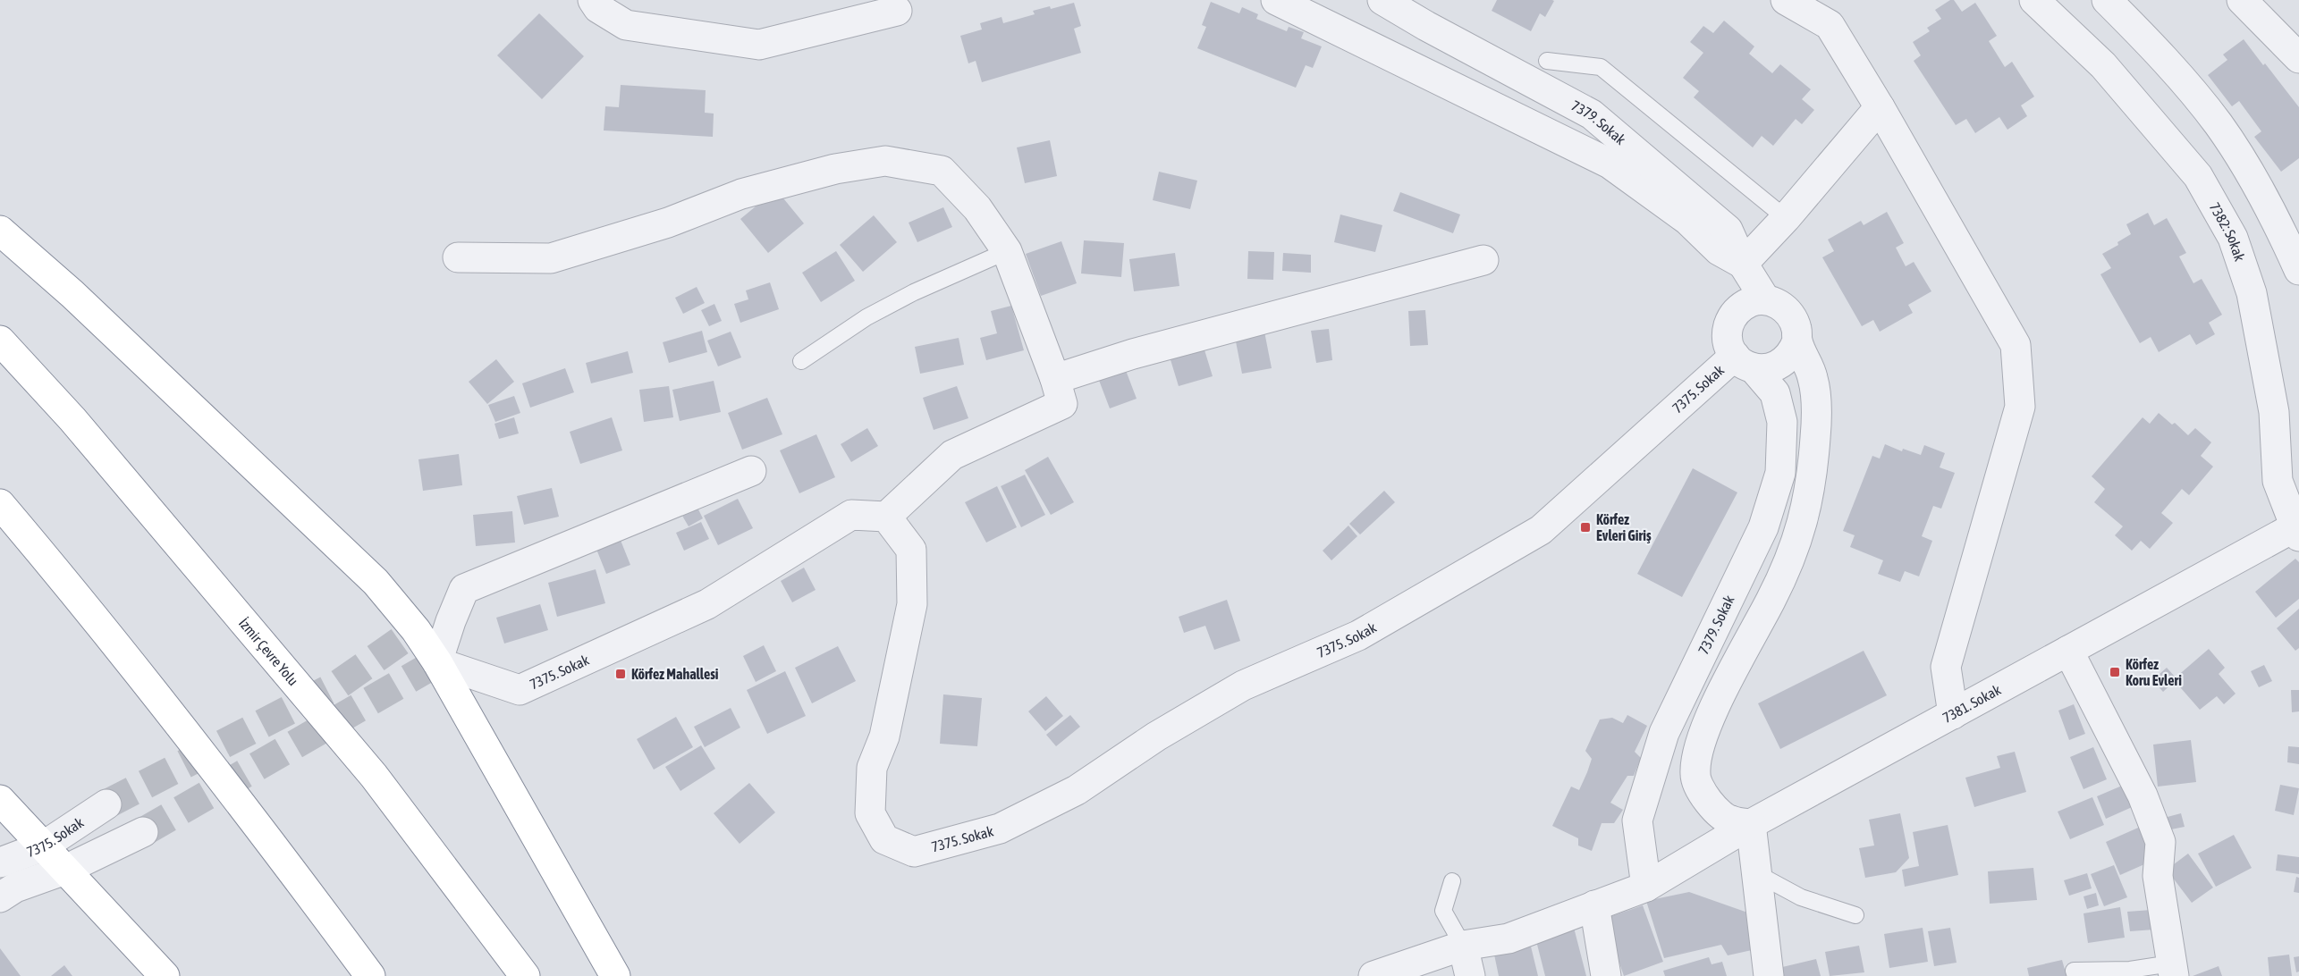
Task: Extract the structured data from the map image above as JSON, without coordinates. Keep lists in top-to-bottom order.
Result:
{
  "streets": {
    "highway": ["İzmir Çevre Yolu"],
    "street": [
      "7379. Sokak",
      "7382: Sokak",
      "7375. Sokak",
      "7381. Sokak"
    ]
  },
  "crossings": [
    ["7379. Sokak", "7375. Sokak"],
    ["7379. Sokak", "7381. Sokak"],
    ["7382: Sokak", "7381. Sokak"]
  ],
  "places": {
    "transit": ["Körfez Evleri Giriş", "Körfez Koru Evleri", "Körfez Mahallesi"]
  }
}
